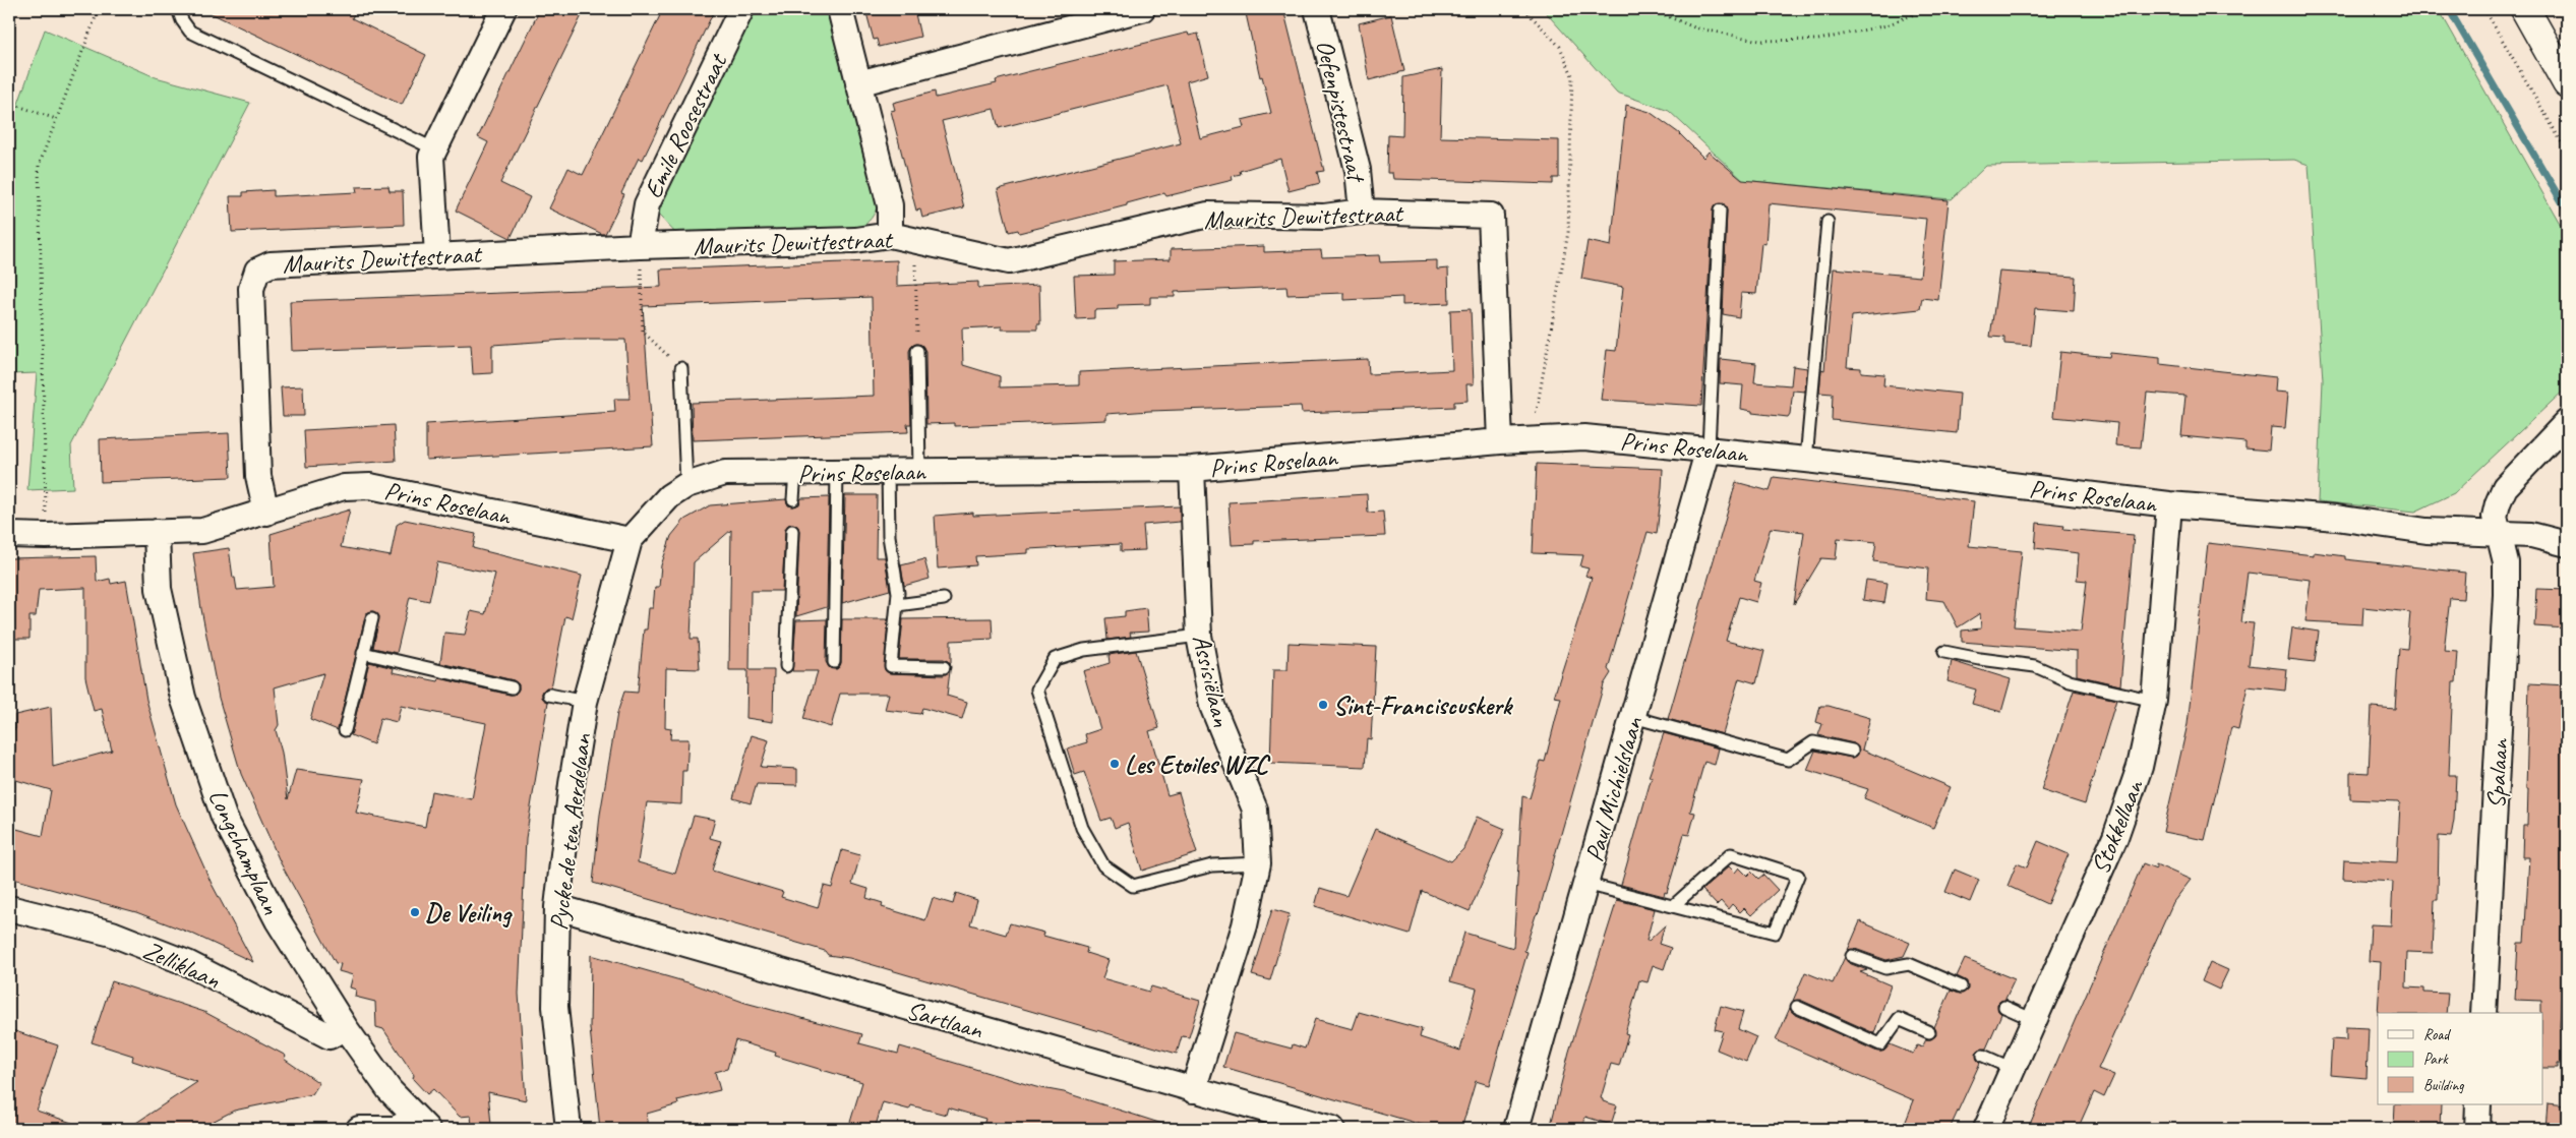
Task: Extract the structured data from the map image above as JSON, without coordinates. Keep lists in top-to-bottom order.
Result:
{
  "streets": {
    "street": [
      "Oefenpistestraat",
      "Emile Roosestraat",
      "Maurits Dewittestraat",
      "Prins Roselaan",
      "Assisiëlaan",
      "Spalaan",
      "Paul Michielslaan",
      "Stokkellaan",
      "Pycke de ten Aerdelaan",
      "Longchamplaan",
      "Zelliklaan",
      "Sartlaan"
    ]
  },
  "crossings": [
    ["Oefenpistestraat", "Maurits Dewittestraat"],
    ["Emile Roosestraat", "Maurits Dewittestraat"],
    ["Maurits Dewittestraat", "Prins Roselaan"],
    ["Prins Roselaan", "Assisiëlaan"],
    ["Prins Roselaan", "Spalaan"],
    ["Prins Roselaan", "Paul Michielslaan"],
    ["Prins Roselaan", "Stokkellaan"],
    ["Prins Roselaan", "Pycke de ten Aerdelaan"],
    ["Prins Roselaan", "Longchamplaan"],
    ["Assisiëlaan", "Sartlaan"],
    ["Pycke de ten Aerdelaan", "Sartlaan"],
    ["Longchamplaan", "Zelliklaan"]
  ],
  "places": ["Sint-Franciscuskerk", "Les Etoiles WZC", "De Veiling"],
  "legend": ["Road", "Park", "Building"]
}
